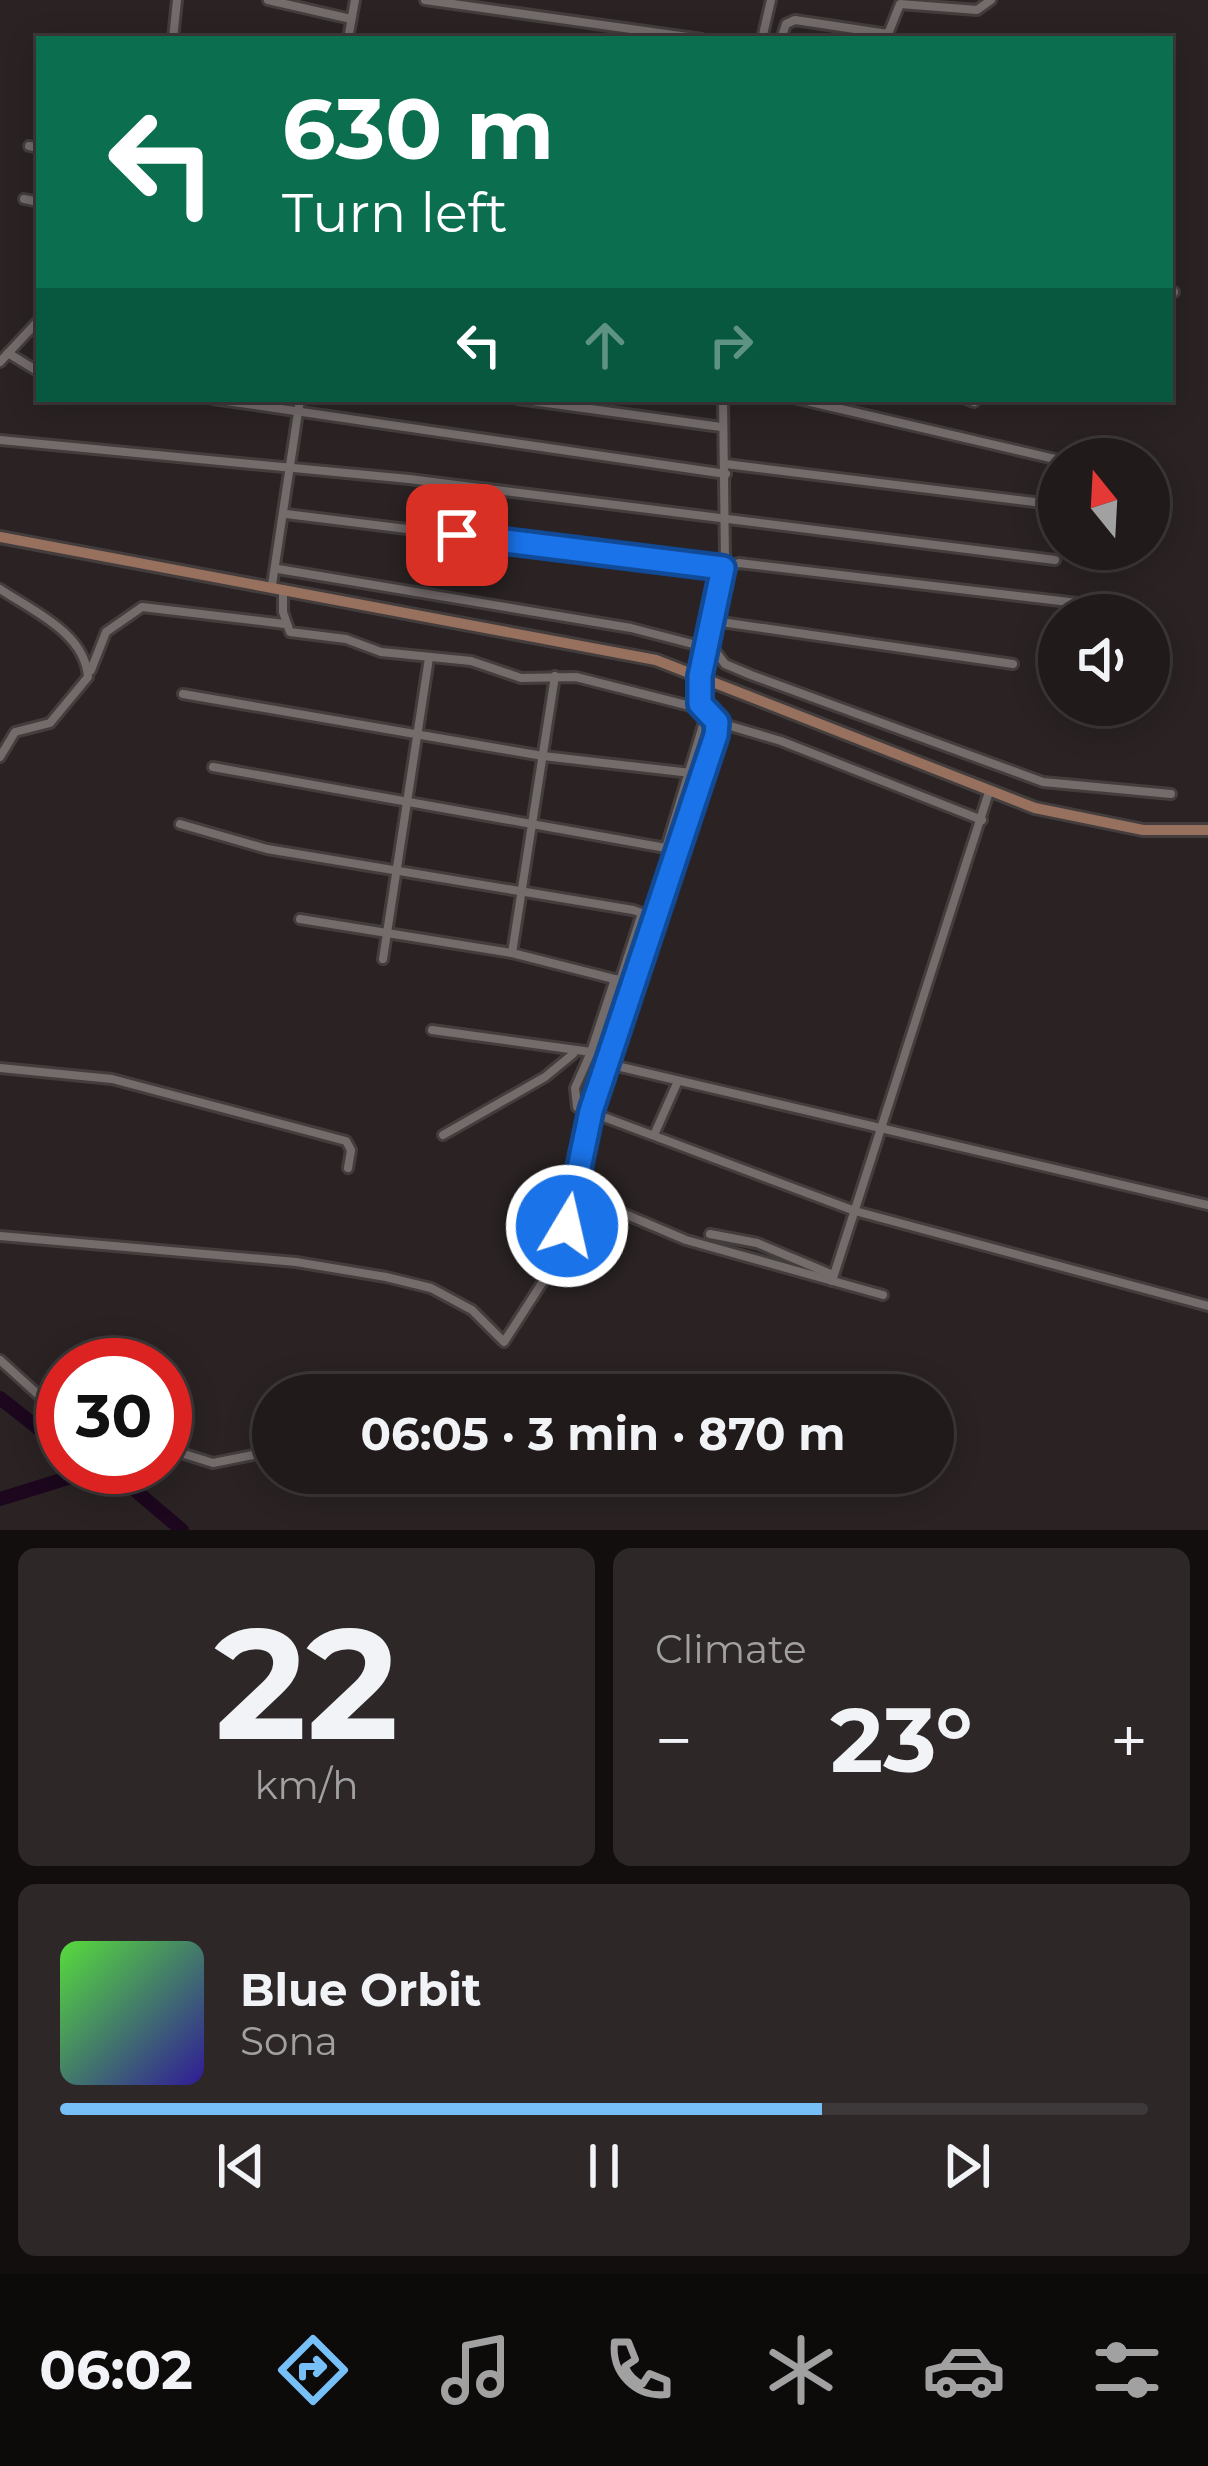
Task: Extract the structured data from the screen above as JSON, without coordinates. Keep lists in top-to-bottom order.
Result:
{
  "north": "top",
  "page": {
    "turn": ["630 m", "Turn left"],
    "limit": "30",
    "trip": "06:05 · 3 min · 870 m",
    "tile": [
      ["22", "km/h"],
      "Climate"
    ],
    "heat": ["−", "23°", "+"],
    "song": ["Blue Orbit", "Sona"],
    "tabs": "06:02"
  }
}
